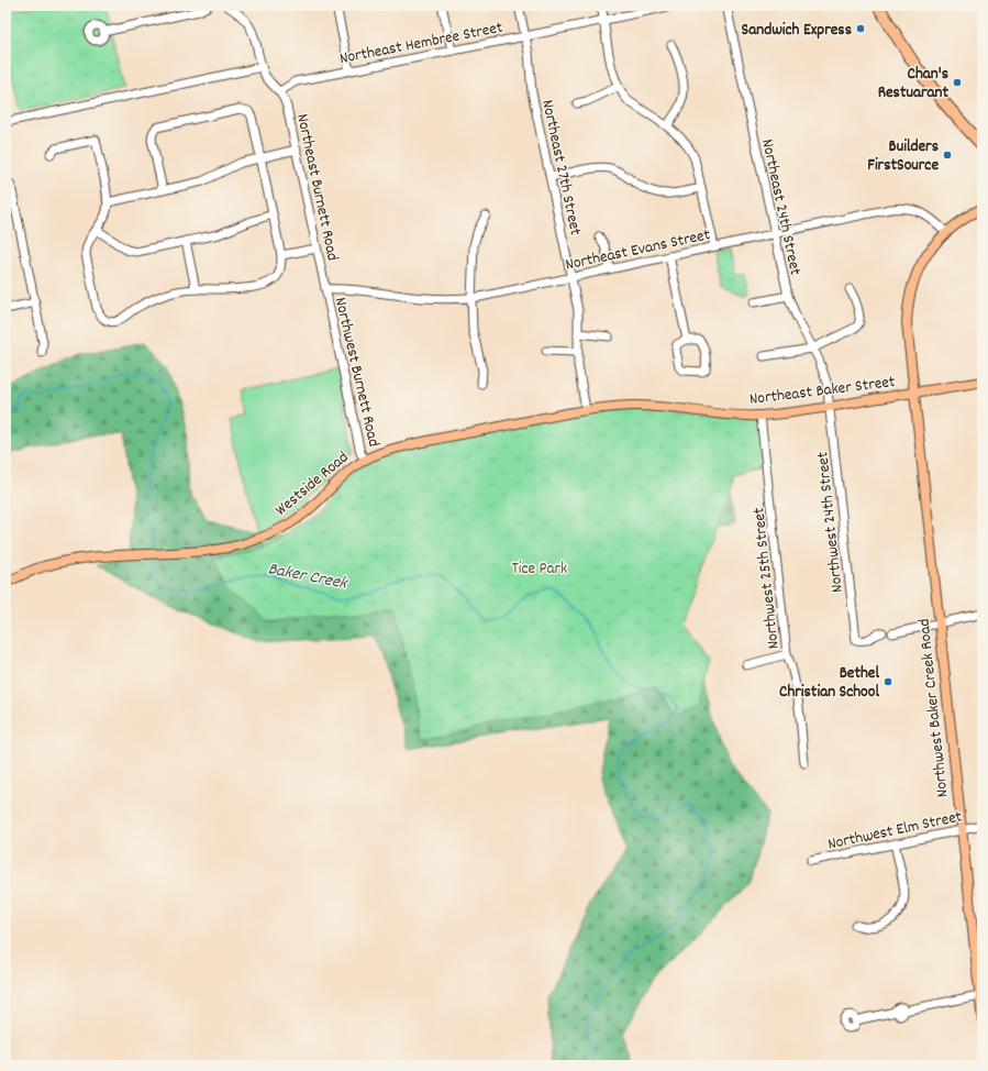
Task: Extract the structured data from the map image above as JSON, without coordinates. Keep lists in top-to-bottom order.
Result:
{
  "streets": {
    "main road": ["Northeast Baker Street", "Westside Road", "Northwest Baker Creek Road"],
    "street": [
      "Northeast Hembree Street",
      "Northeast 27th Street",
      "Northeast Burnett Road",
      "Northeast 24th Street",
      "Northeast Evans Street",
      "Northwest Burnett Road",
      "Northwest 24th Street",
      "Northwest 25th Street",
      "Northwest Elm Street"
    ]
  },
  "crossings": [
    ["Northeast Hembree Street", "Northeast 27th Street"],
    ["Northeast Hembree Street", "Northeast Burnett Road"],
    ["Northeast 27th Street", "Northeast Evans Street"],
    ["Northeast 27th Street", "Northeast Baker Street"],
    ["Northeast 27th Street", "Westside Road"],
    ["Northeast Burnett Road", "Northeast Evans Street"],
    ["Northeast Burnett Road", "Northwest Burnett Road"],
    ["Northeast 24th Street", "Northeast Evans Street"],
    ["Northeast 24th Street", "Northeast Baker Street"],
    ["Northeast 24th Street", "Northwest 24th Street"],
    ["Northeast Evans Street", "Northwest Burnett Road"],
    ["Northeast Evans Street", "Northwest Baker Creek Road"],
    ["Northwest Burnett Road", "Westside Road"],
    ["Northeast Baker Street", "Westside Road"],
    ["Northeast Baker Street", "Northwest 24th Street"],
    ["Northeast Baker Street", "Northwest 25th Street"],
    ["Northeast Baker Street", "Northwest Baker Creek Road"],
    ["Northwest Baker Creek Road", "Northwest Elm Street"]
  ],
  "water": ["Baker Creek"],
  "parks": ["Tice Park"],
  "places": [
    "Sandwich Express",
    "Chan's Restuarant",
    "Builders FirstSource",
    "Bethel Christian School"
  ]
}
